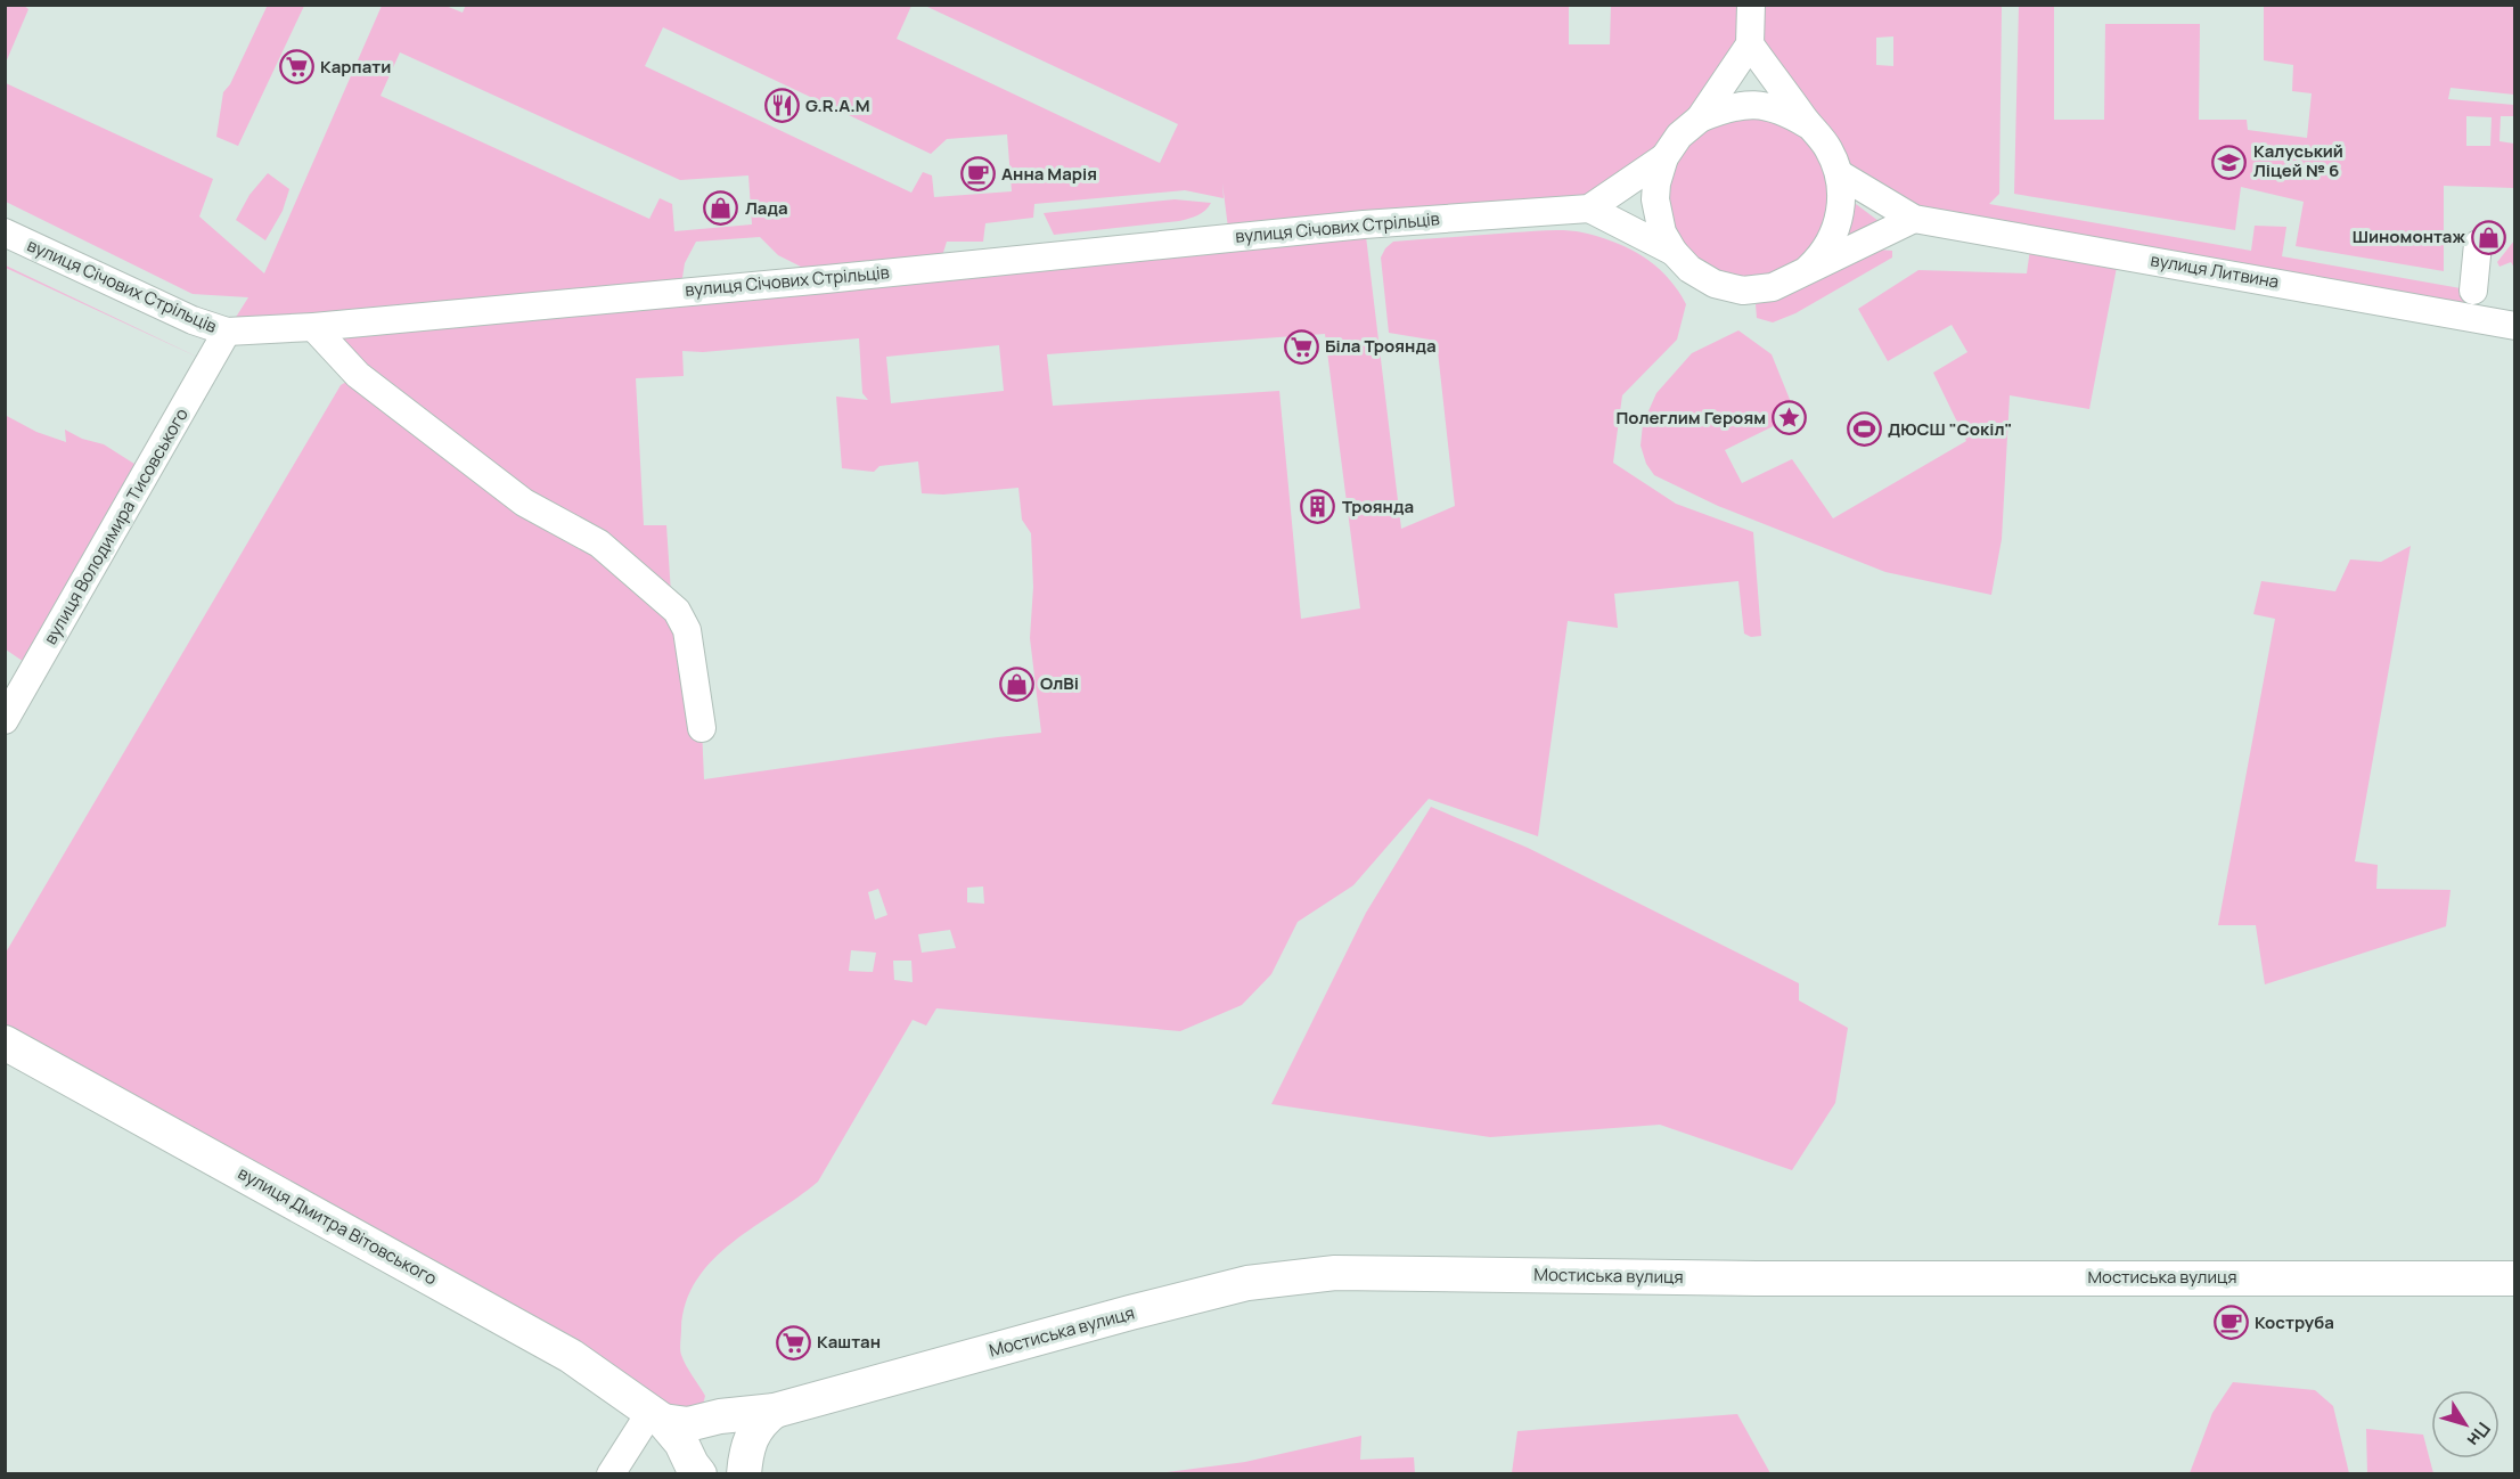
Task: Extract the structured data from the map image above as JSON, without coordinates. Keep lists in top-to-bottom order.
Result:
{
  "streets": {
    "main road": ["вулиця Дмитра Вітовського", "Мостиська вулиця"],
    "street": ["вулиця Січових Стрільців", "вулиця Литвина", "вулиця Володимира Тисовського"]
  },
  "crossings": [
    ["вулиця Січових Стрільців", "вулиця Володимира Тисовського"],
    ["вулиця Дмитра Вітовського", "Мостиська вулиця"]
  ],
  "places": {
    "supermarket": ["Карпати", "Біла Троянда", "Каштан"],
    "restaurant": ["G.R.A.M"],
    "school or university": ["Калуський Ліцей № 6"],
    "cafe": ["Анна Марія", "Коструба"],
    "shop": ["Лада", "Шиномонтаж", "ОлВі"],
    "place": ["Полеглим Героям"],
    "sports": ["ДЮСШ \"Сокіл\""],
    "building": ["Троянда"]
  },
  "north": "bottom right"
}
